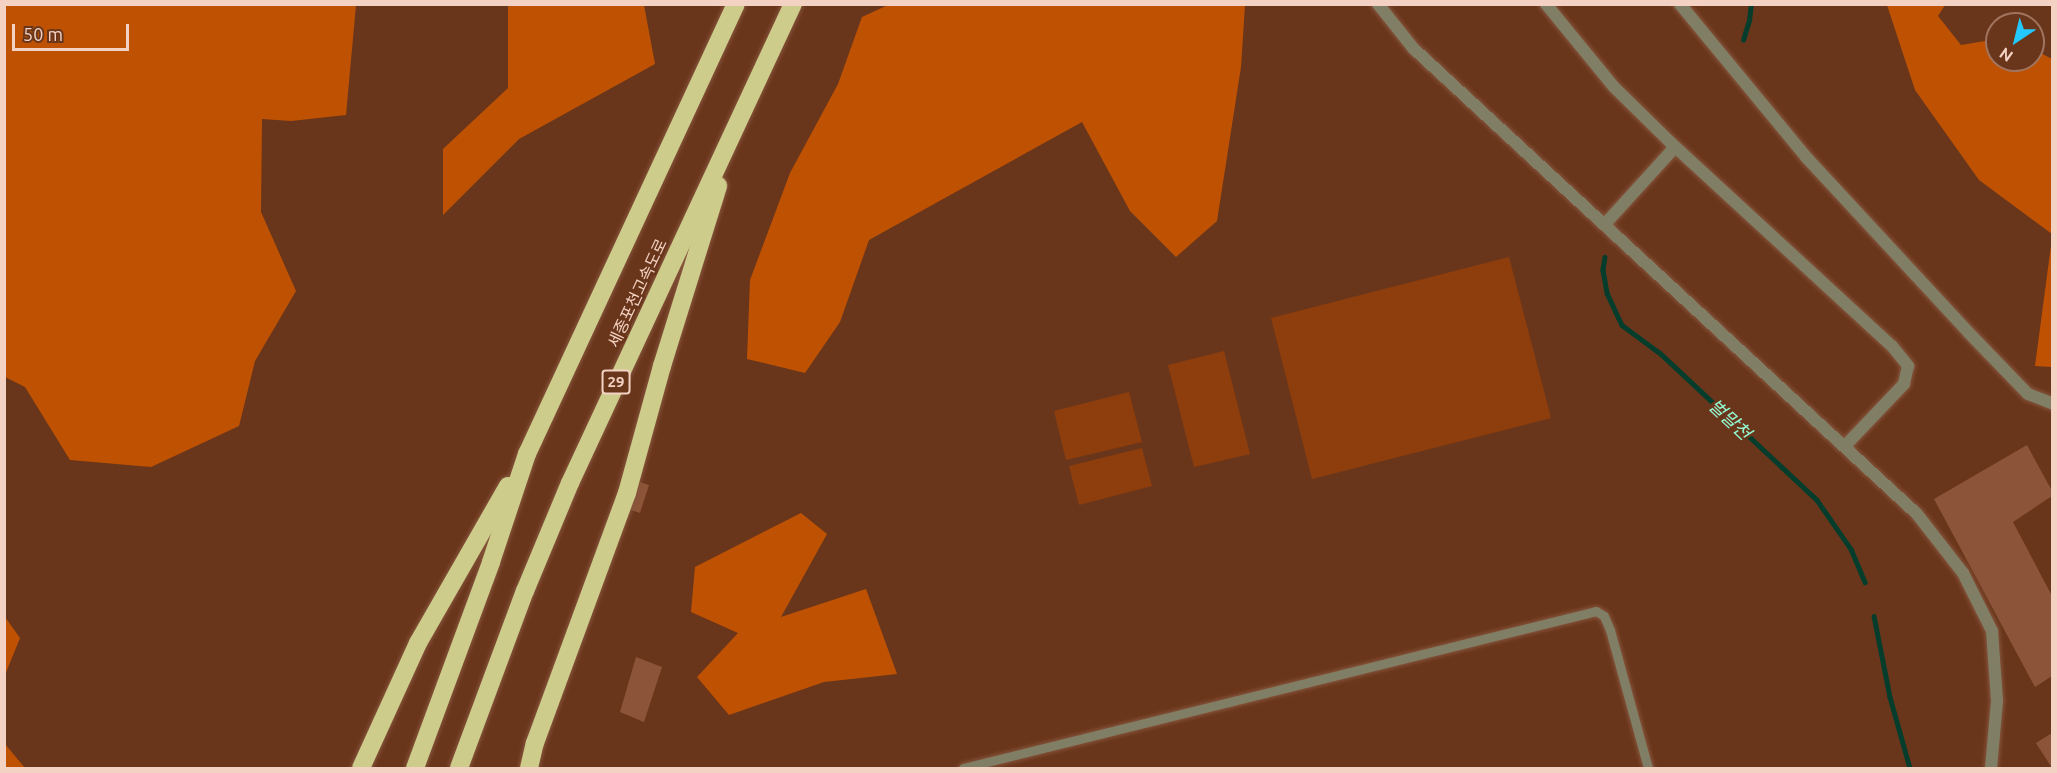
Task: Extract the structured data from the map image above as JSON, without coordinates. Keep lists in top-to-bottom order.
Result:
{
  "streets": {
    "highway": ["세종포천고속도로", "29"]
  },
  "water": ["벌말천"],
  "scale_bar": "50 m",
  "north": "bottom left"
}
